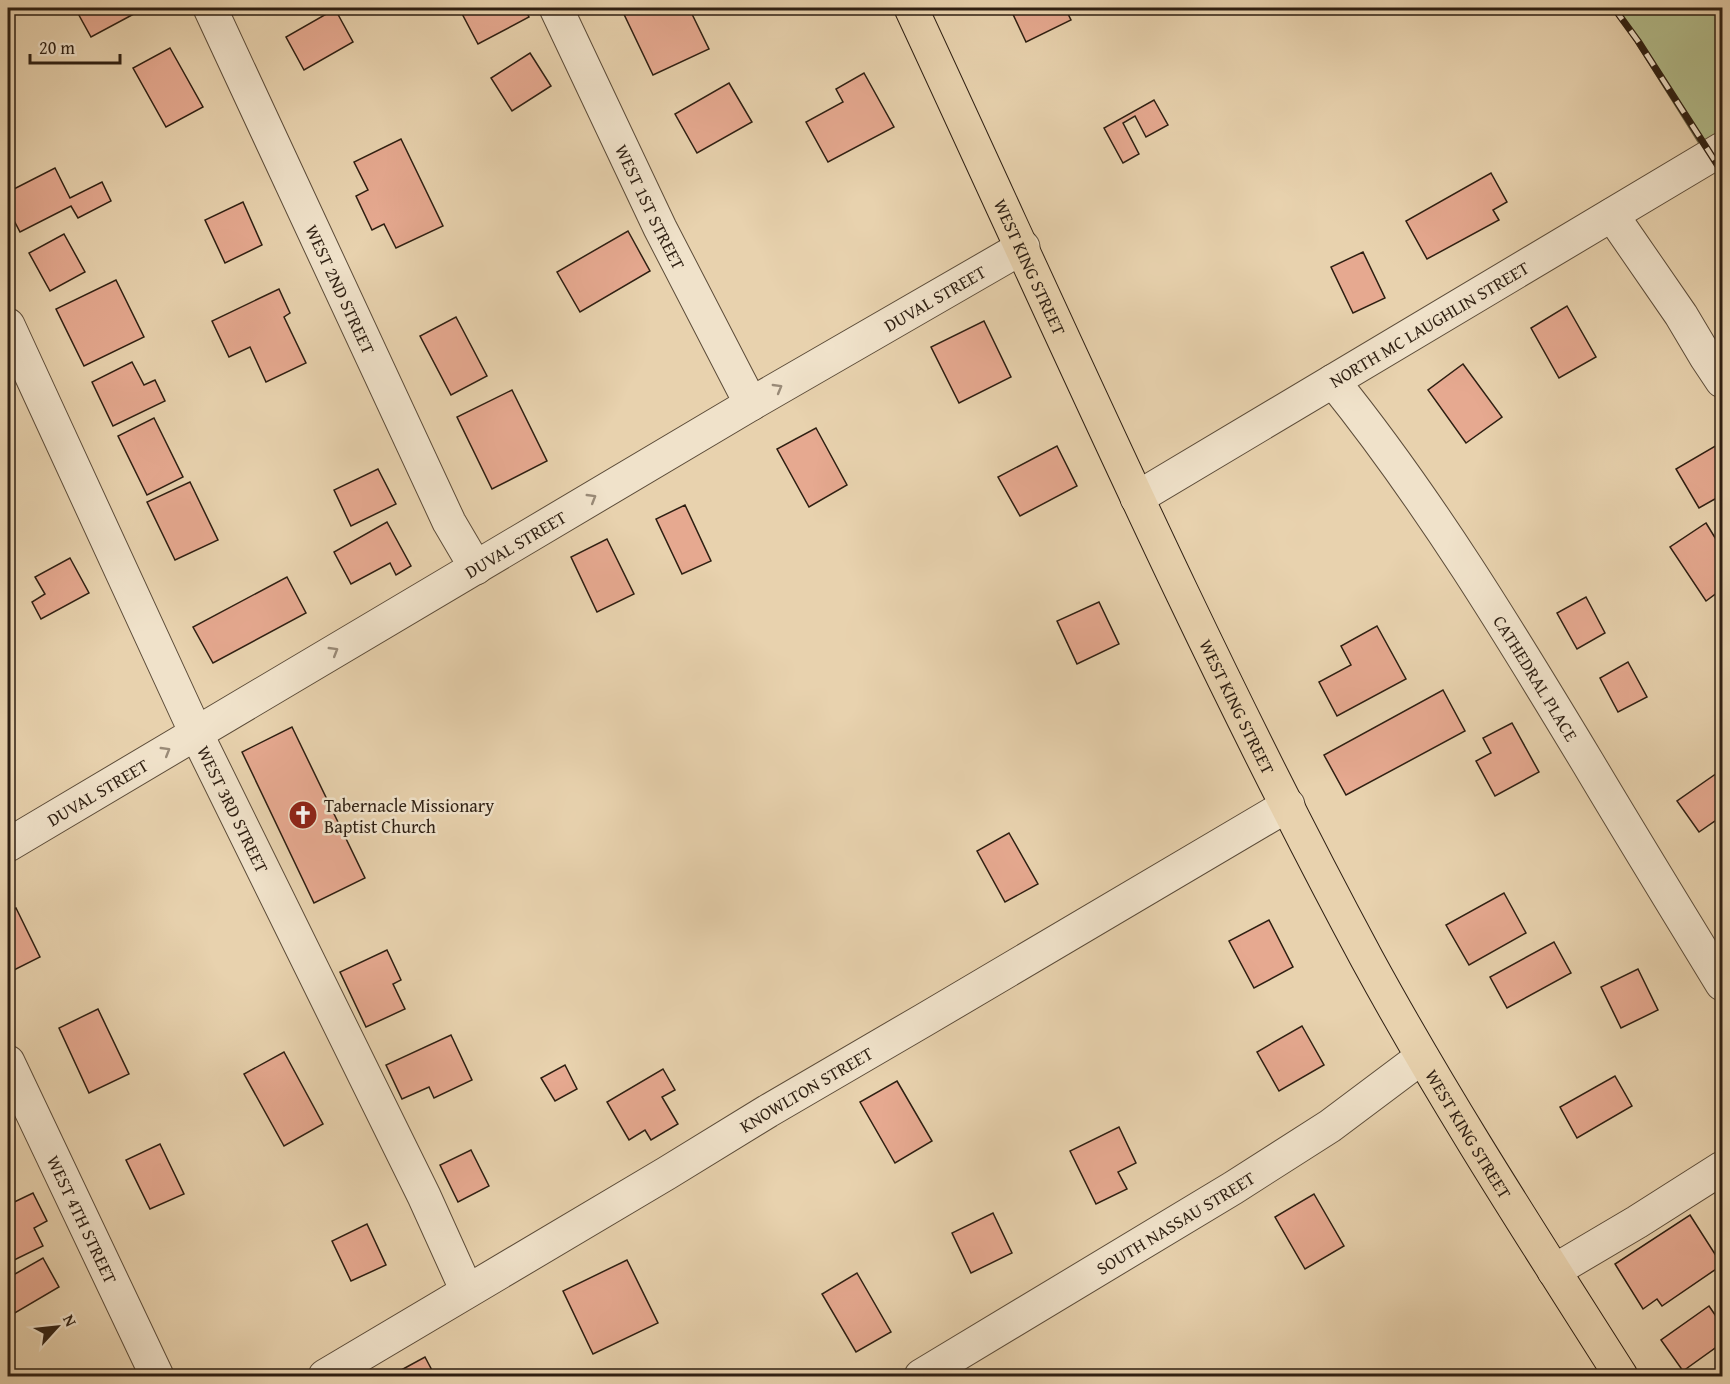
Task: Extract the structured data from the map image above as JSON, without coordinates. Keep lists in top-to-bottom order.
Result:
{
  "streets": {
    "main road": ["WEST KING STREET"],
    "street": [
      "WEST 1ST STREET",
      "WEST 2ND STREET",
      "DUVAL STREET",
      "NORTH MC LAUGHLIN STREET",
      "CATHEDRAL PLACE",
      "WEST 3RD STREET",
      "KNOWLTON STREET",
      "WEST 4TH STREET",
      "SOUTH NASSAU STREET"
    ]
  },
  "crossings": [
    ["WEST 1ST STREET", "DUVAL STREET"],
    ["WEST KING STREET", "DUVAL STREET"],
    ["WEST KING STREET", "NORTH MC LAUGHLIN STREET"],
    ["WEST KING STREET", "KNOWLTON STREET"],
    ["WEST KING STREET", "SOUTH NASSAU STREET"],
    ["WEST 2ND STREET", "DUVAL STREET"],
    ["DUVAL STREET", "WEST 3RD STREET"],
    ["NORTH MC LAUGHLIN STREET", "CATHEDRAL PLACE"],
    ["WEST 3RD STREET", "KNOWLTON STREET"]
  ],
  "one_way": ["DUVAL STREET"],
  "places": {
    "church": ["Tabernacle Missionary Baptist Church"]
  },
  "scale_bar": "20 m",
  "north": "top right"
}
